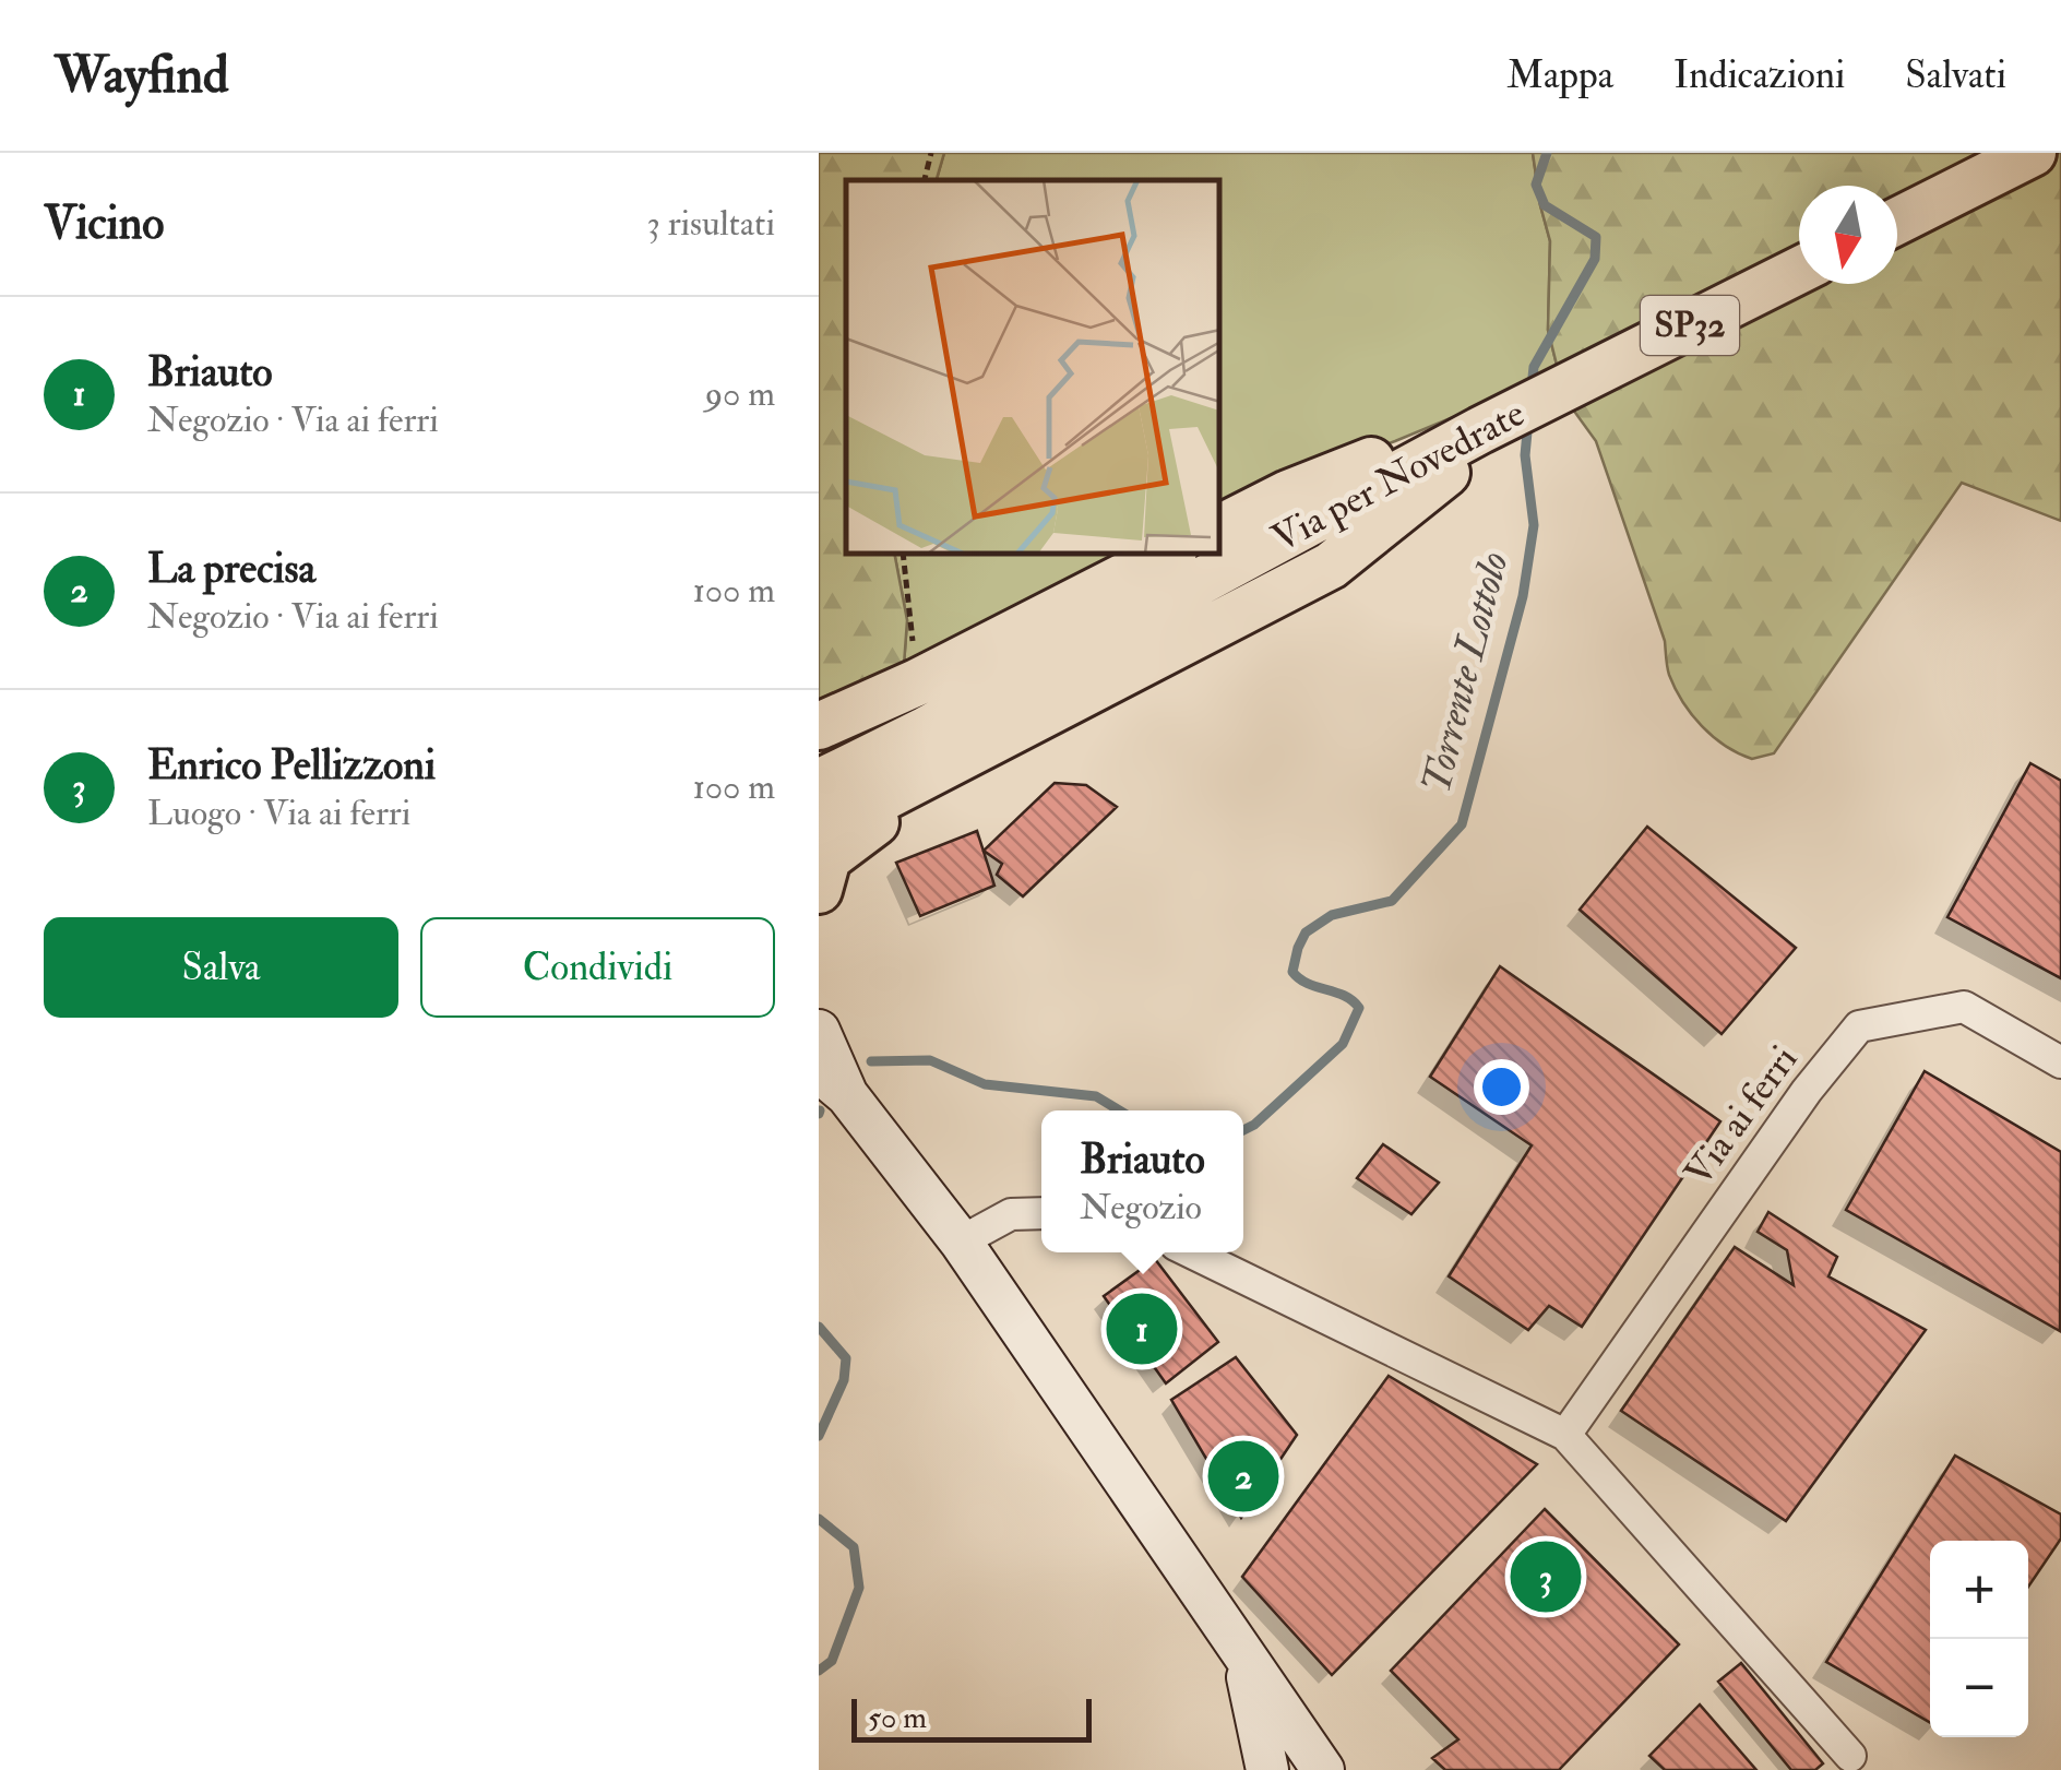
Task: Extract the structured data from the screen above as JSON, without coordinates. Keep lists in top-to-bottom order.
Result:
{
  "streets": {
    "main road": ["SP32", "Via per Novedrate"],
    "street": ["Via ai ferri"]
  },
  "water": ["Torrente Lottolo"],
  "scale_bar": "50 m",
  "north": "bottom",
  "page": {
    "header": "Wayfind",
    "nav": ["Mappa", "Indicazioni", "Salvati"],
    "heading": ["Vicino", "3 risultati"],
    "list": [
      {
        "mark": "1",
        "name": "Briauto",
        "note": "Negozio · Via ai ferri",
        "value": "90 m"
      },
      {
        "mark": "2",
        "name": "La precisa",
        "note": "Negozio · Via ai ferri",
        "value": "100 m"
      },
      {
        "mark": "3",
        "name": "Enrico Pellizzoni",
        "note": "Luogo · Via ai ferri",
        "value": "100 m"
      }
    ],
    "buttons": ["Salva", "Condividi"],
    "popup": ["Briauto", "Negozio"],
    "pins": ["1", "2", "3"],
    "map_buttons": ["+", "−"],
    "scale": "50 m"
  }
}
